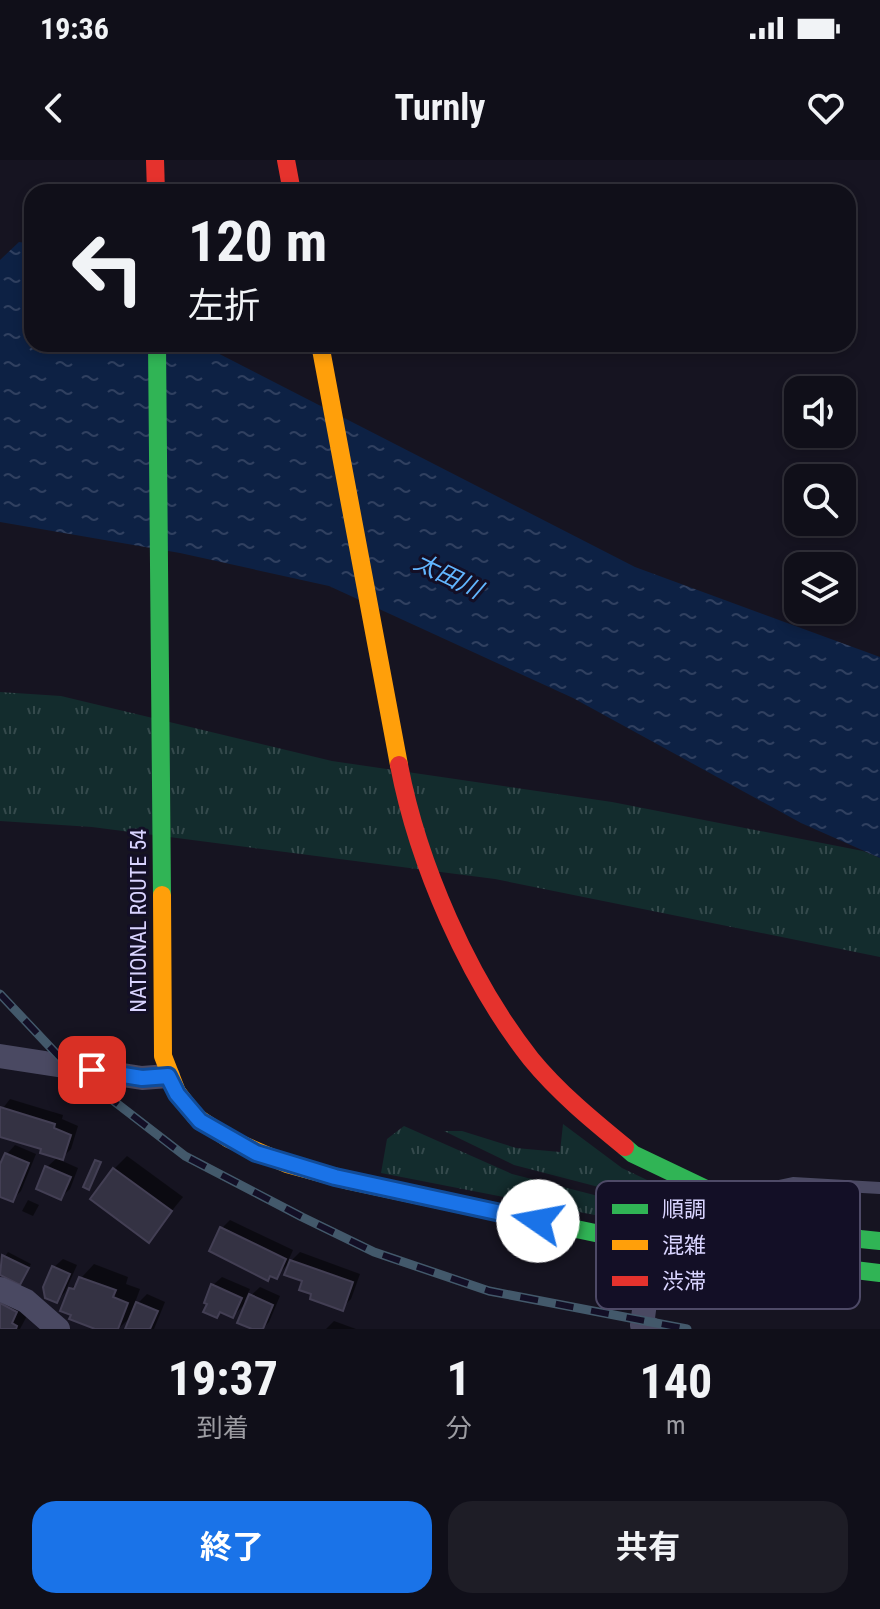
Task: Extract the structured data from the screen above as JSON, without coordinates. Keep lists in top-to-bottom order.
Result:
{
  "streets": {
    "highway": ["NATIONAL ROUTE 54"]
  },
  "water": ["太田川"],
  "legend": ["順調", "混雑", "渋滞"],
  "page": {
    "status": "19:36",
    "header": "Turnly",
    "turn": ["120 m", "左折"],
    "eta": [
      "19:37",
      "到着",
      "1",
      "分",
      "140",
      "m"
    ],
    "buttons": ["終了", "共有"]
  }
}
